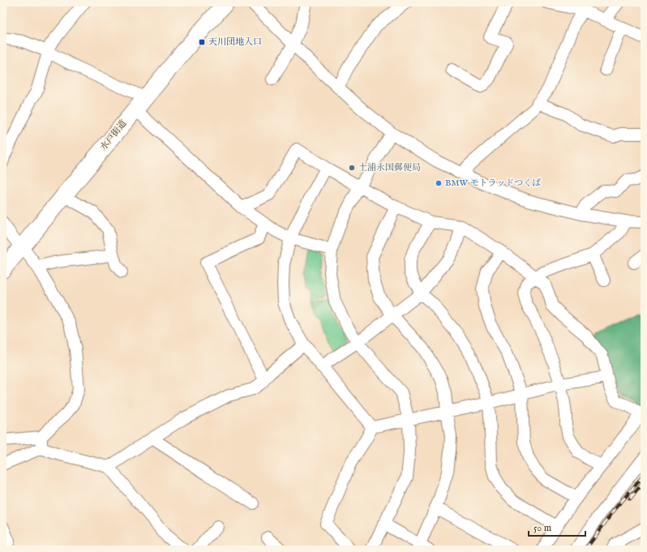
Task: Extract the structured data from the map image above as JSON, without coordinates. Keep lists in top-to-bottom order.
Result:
{
  "streets": {
    "highway": ["水戸街道"]
  },
  "places": {
    "transit": ["天川団地入口"],
    "other": ["土浦永国郵便局", "BMW モトラッドつくば"]
  },
  "scale_bar": "50 m"
}
